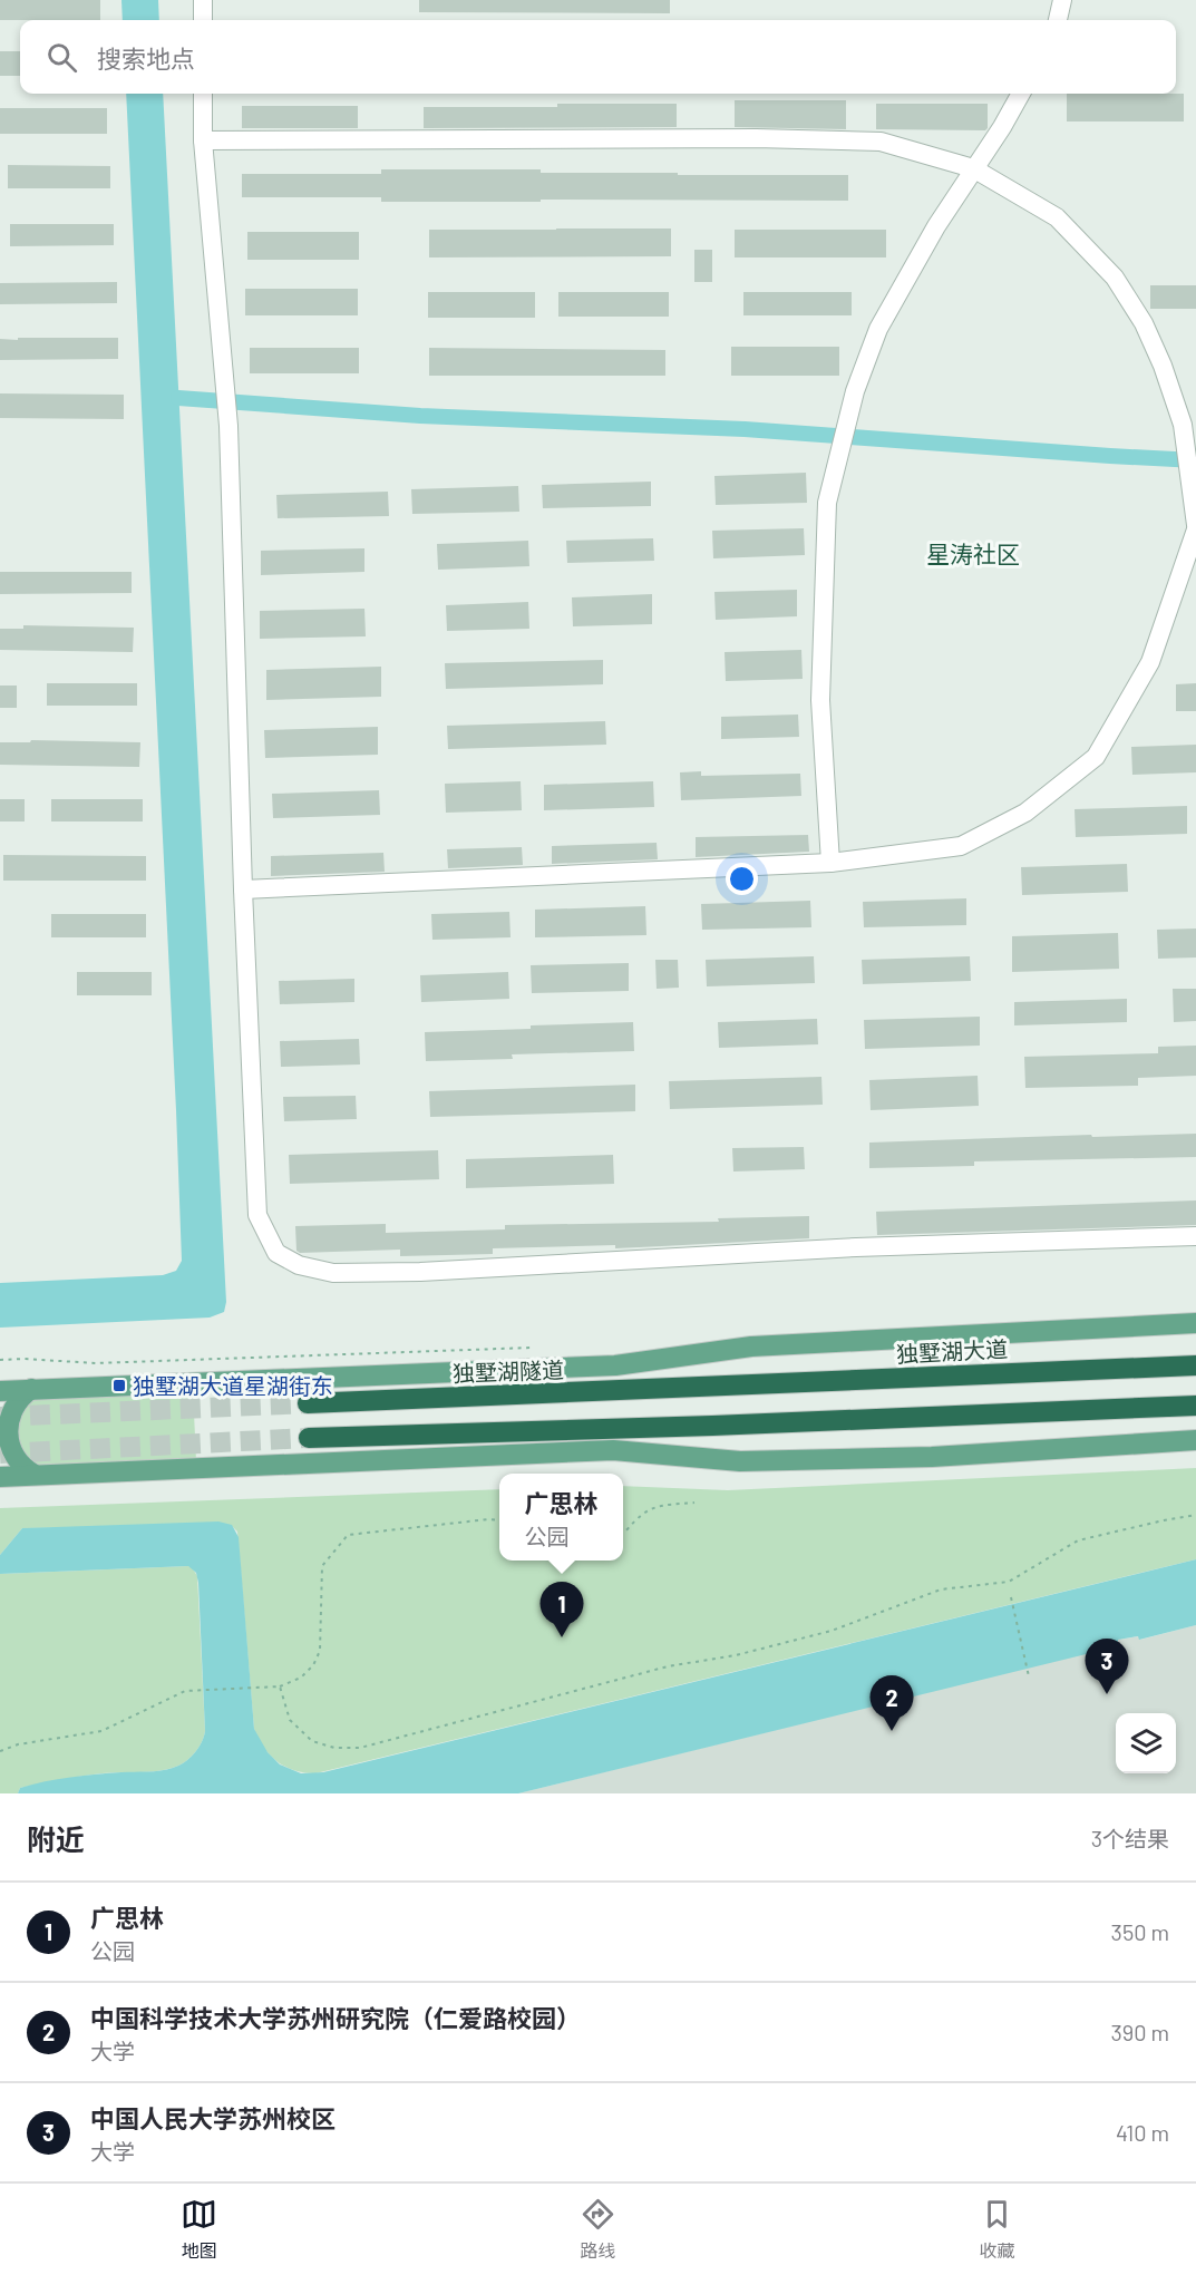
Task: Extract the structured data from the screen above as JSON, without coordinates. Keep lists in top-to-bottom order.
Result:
{
  "streets": {
    "highway": ["独墅湖大道", "独墅湖隧道"]
  },
  "crossings": [
    ["独墅湖大道", "独墅湖隧道"]
  ],
  "districts": ["星涛社区"],
  "places": {
    "transit": ["独墅湖大道星湖街东"]
  },
  "page": {
    "search": "搜索地点",
    "popup": ["广思林", "公园"],
    "pins": ["1", "3", "2"],
    "heading": ["附近", "3个结果"],
    "list": [
      {
        "mark": "1",
        "name": "广思林",
        "note": "公园",
        "value": "350 m"
      },
      {
        "mark": "2",
        "name": "中国科学技术大学苏州研究院（仁爱路校园）",
        "note": "大学",
        "value": "390 m"
      },
      {
        "mark": "3",
        "name": "中国人民大学苏州校区",
        "note": "大学",
        "value": "410 m"
      }
    ],
    "nav": ["地图", "路线", "收藏"]
  }
}
